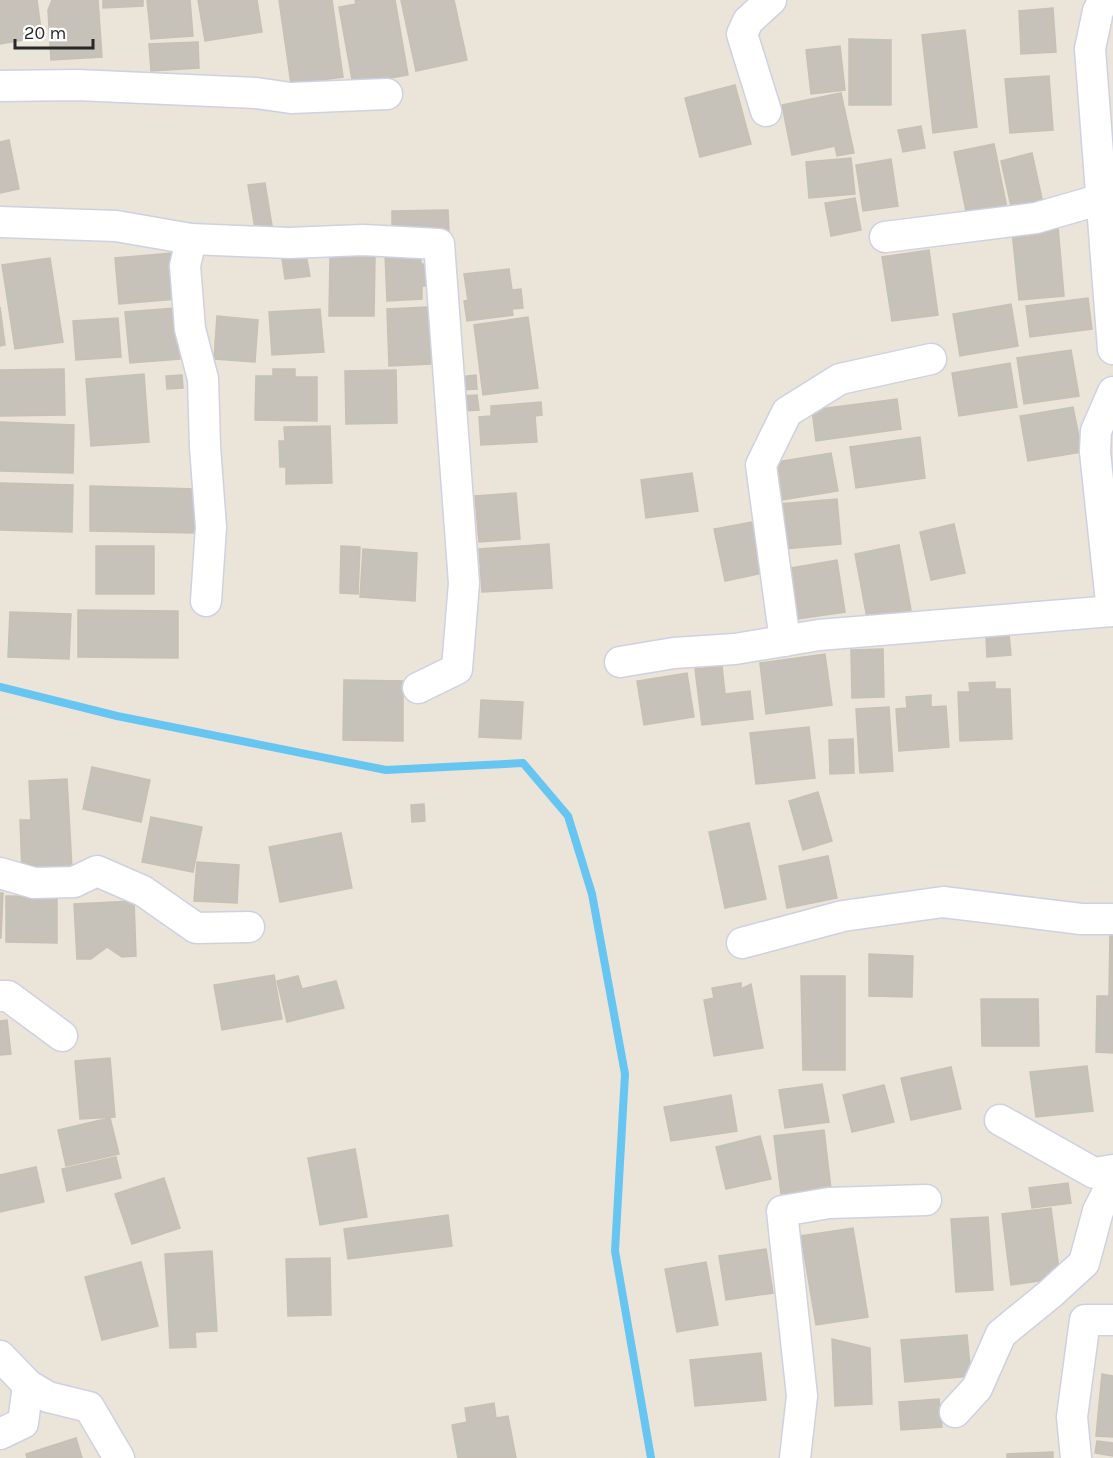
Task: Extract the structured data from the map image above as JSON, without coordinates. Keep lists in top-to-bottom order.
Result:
{
  "scale_bar": "20 m"
}
